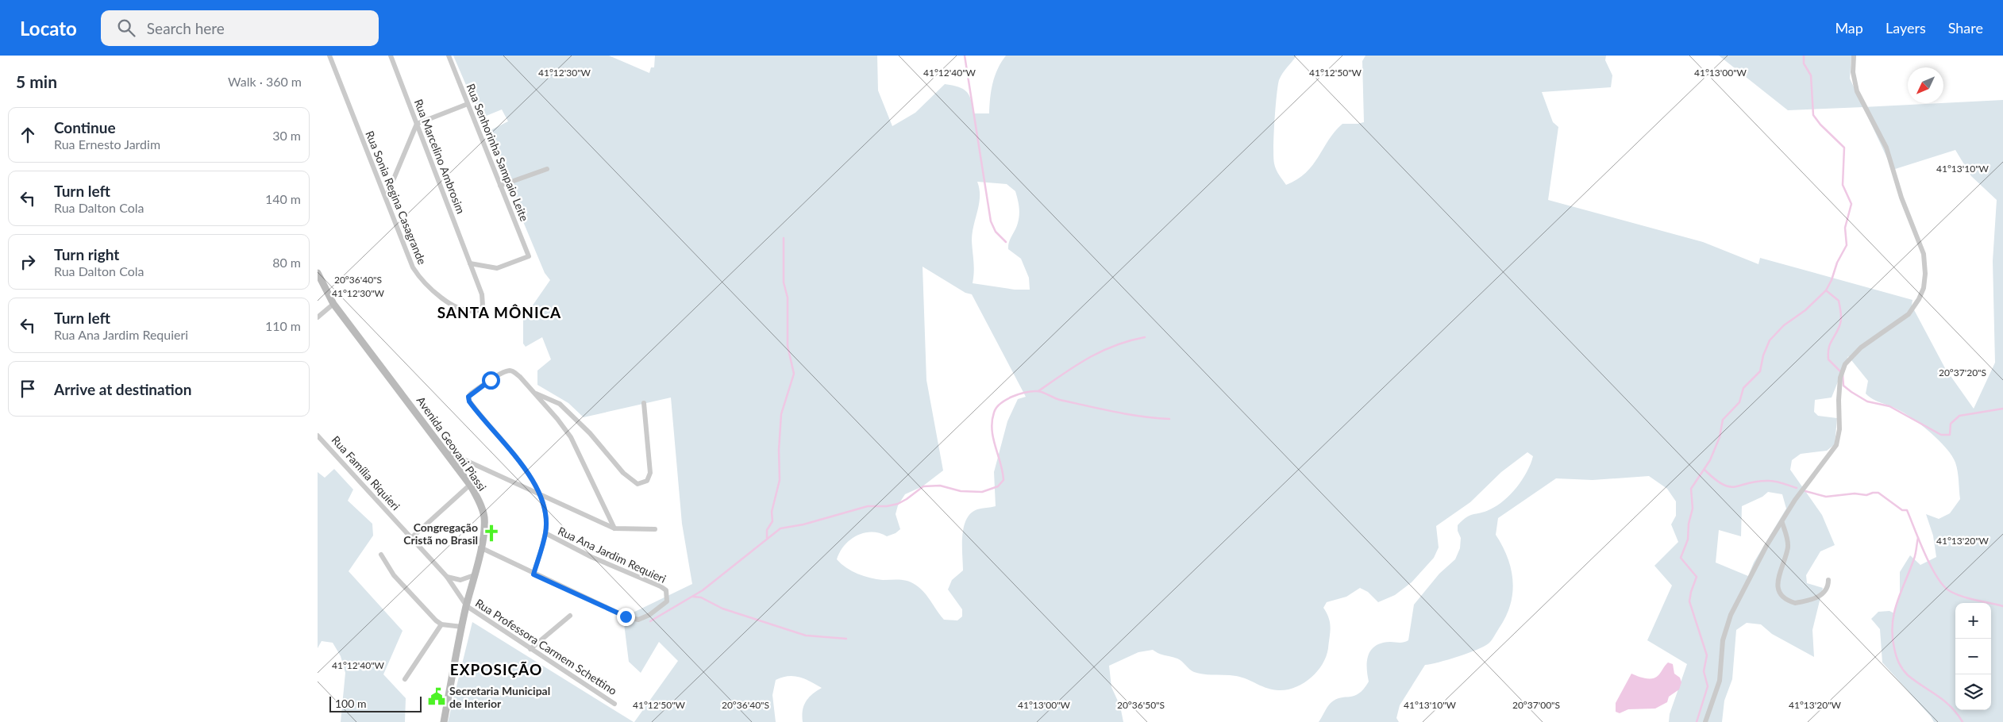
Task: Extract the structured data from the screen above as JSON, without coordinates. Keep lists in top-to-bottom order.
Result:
{
  "streets": {
    "main road": ["Avenida Geovani Piassi"],
    "street": [
      "Rua Senhorinha Sampaio Leite",
      "Rua Marcelino Ambrosim",
      "Rua Sonia Regina Casagrande",
      "Rua Família Riquieri",
      "Rua Ana Jardim Requieri",
      "Rua Professora Carmem Schettino"
    ]
  },
  "crossings": [
    ["Rua Senhorinha Sampaio Leite", "Rua Marcelino Ambrosim"],
    ["Rua Senhorinha Sampaio Leite", "Rua Sonia Regina Casagrande"],
    ["Rua Marcelino Ambrosim", "Rua Sonia Regina Casagrande"],
    ["Avenida Geovani Piassi", "Rua Família Riquieri"],
    ["Avenida Geovani Piassi", "Rua Ana Jardim Requieri"],
    ["Avenida Geovani Piassi", "Rua Professora Carmem Schettino"],
    ["Rua Família Riquieri", "Rua Professora Carmem Schettino"]
  ],
  "districts": ["SANTA MÔNICA", "EXPOSIÇÃO"],
  "places": {
    "church": ["Congregação Cristã no Brasil"],
    "public building": ["Secretaria Municipal de Interior"]
  },
  "scale_bar": "100 m",
  "north": "bottom left",
  "page": {
    "header": "Locato",
    "search": "Search here",
    "nav": ["Map", "Layers", "Share"],
    "heading": ["5 min", "Walk · 360 m"],
    "list": [
      ["Continue", "Rua Ernesto Jardim", "30 m"],
      ["Turn left", "Rua Dalton Cola", "140 m"],
      ["Turn right", "Rua Dalton Cola", "80 m"],
      ["Turn left", "Rua Ana Jardim Requieri", "110 m"],
      "Arrive at destination"
    ],
    "map_buttons": ["+", "−"],
    "scale": "100 m"
  },
  "coordinates": [
    "41°12'30\"W",
    "41°12'40\"W",
    "41°12'50\"W",
    "41°13'00\"W",
    "41°13'10\"W",
    "20°36'40\"S",
    "20°37'20\"S",
    "41°13'20\"W",
    "20°36'50\"S",
    "20°37'00\"S"
  ]
}
